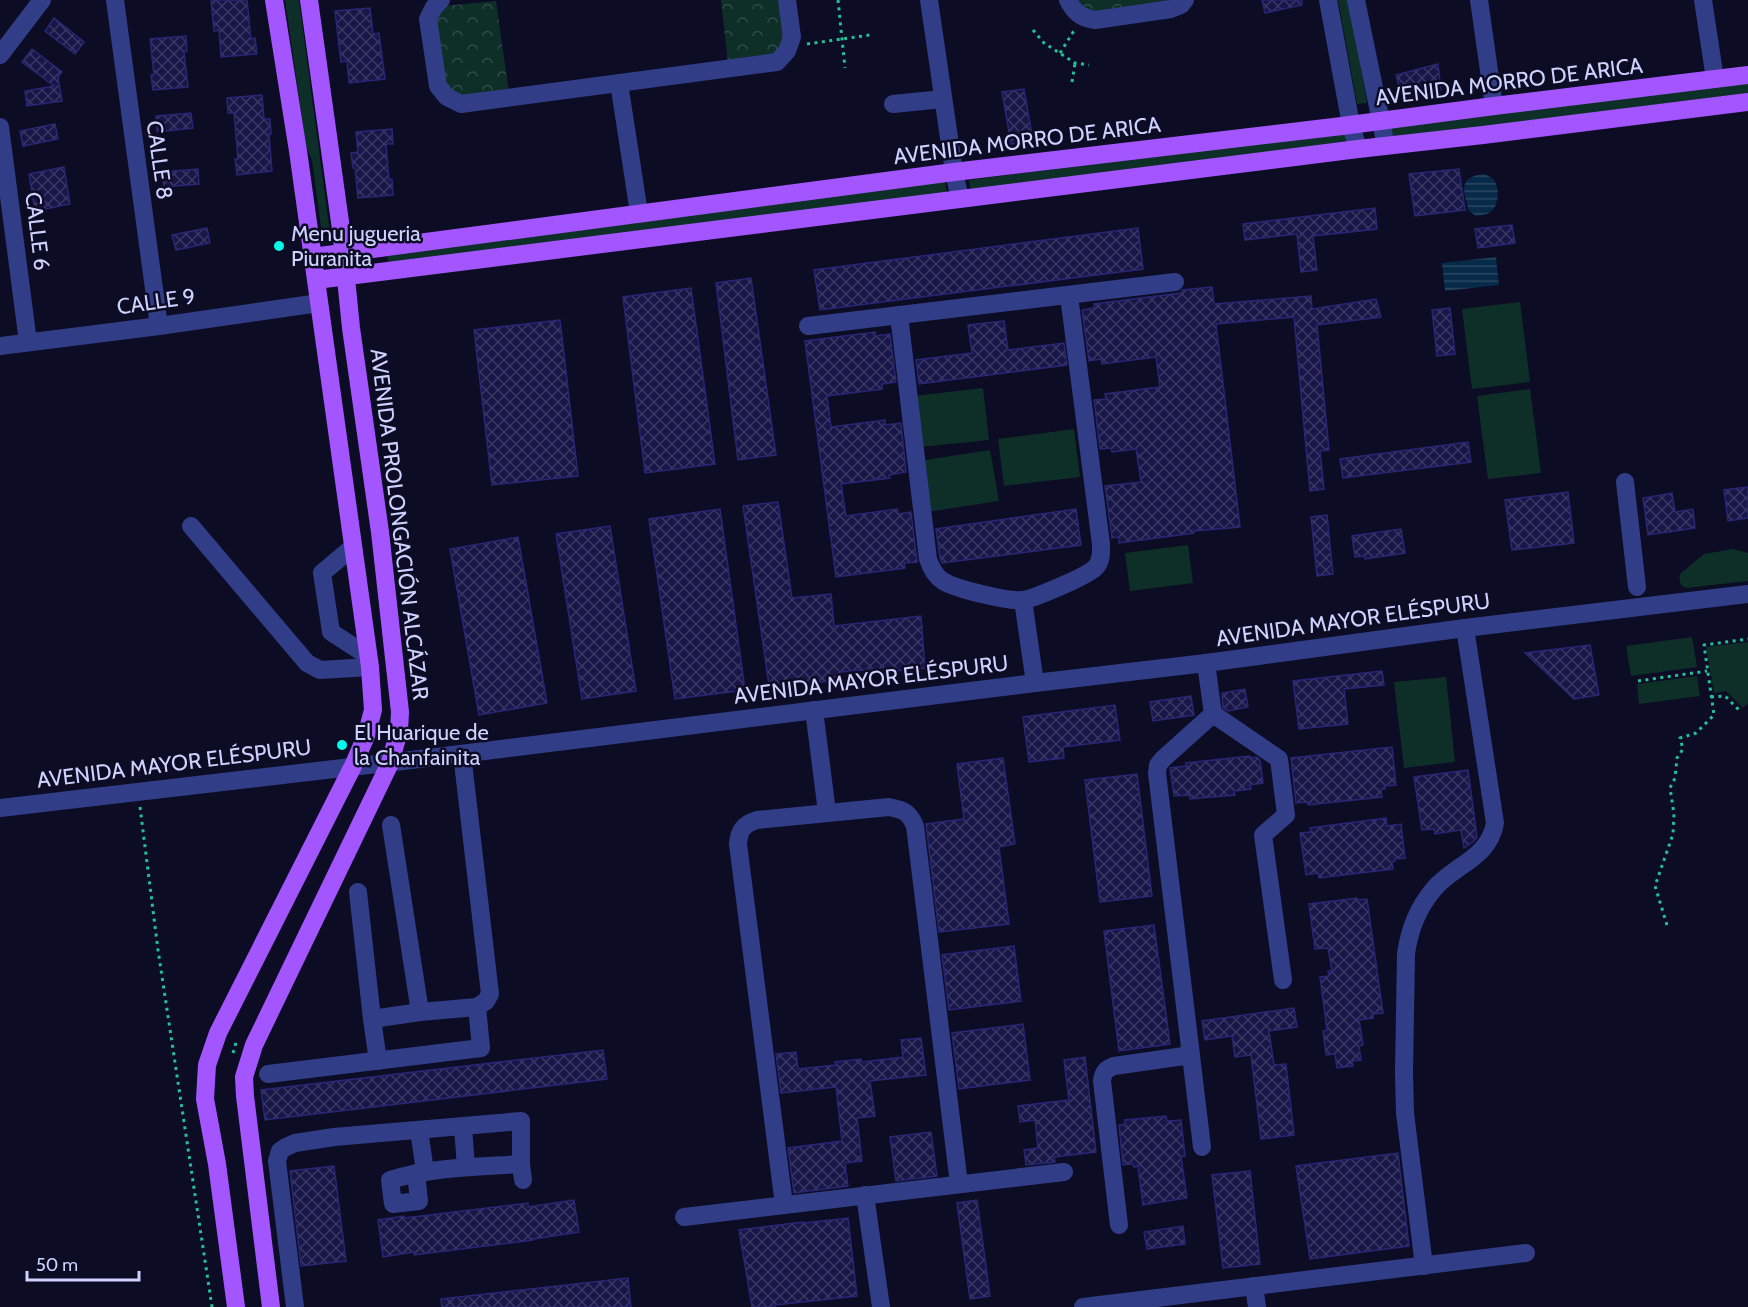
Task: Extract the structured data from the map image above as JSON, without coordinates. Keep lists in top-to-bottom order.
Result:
{
  "streets": {
    "main road": ["AVENIDA MORRO DE ARICA", "AVENIDA PROLONGACIÓN ALCÁZAR"],
    "street": [
      "CALLE 8",
      "CALLE 6",
      "CALLE 9",
      "AVENIDA MAYOR ELÉSPURU"
    ]
  },
  "crossings": [
    ["AVENIDA MORRO DE ARICA", "AVENIDA PROLONGACIÓN ALCÁZAR"],
    ["CALLE 8", "CALLE 9"],
    ["CALLE 6", "CALLE 9"],
    ["AVENIDA PROLONGACIÓN ALCÁZAR", "AVENIDA MAYOR ELÉSPURU"]
  ],
  "places": ["Menu jugueria Piuranita", "El Huarique de la Chanfainita"],
  "scale_bar": "50 m"
}
